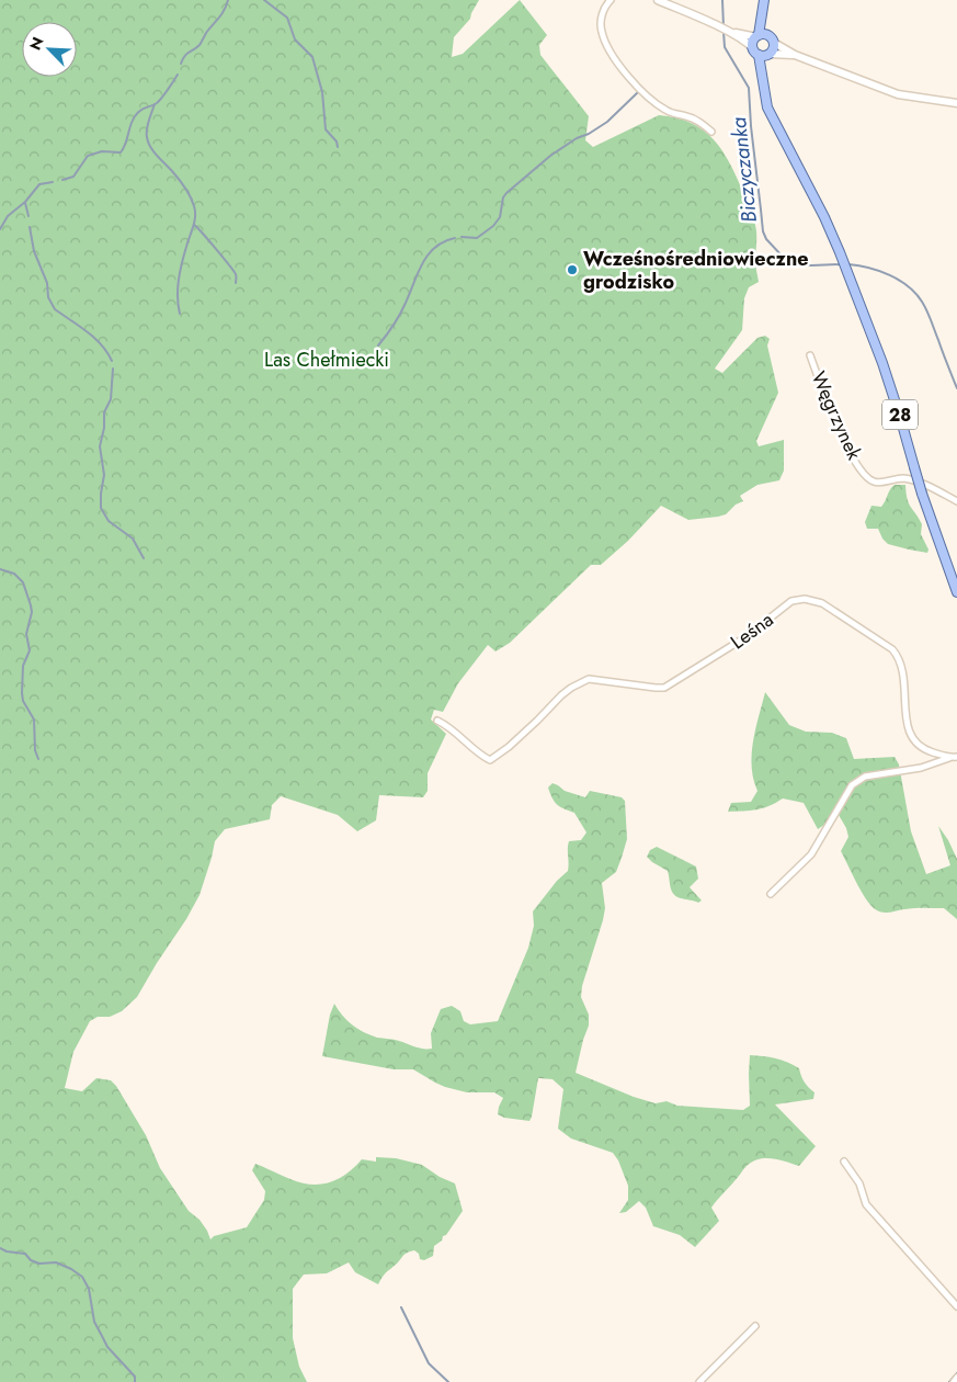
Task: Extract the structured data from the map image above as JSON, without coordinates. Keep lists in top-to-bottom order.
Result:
{
  "streets": {
    "main road": ["28"],
    "street": ["Węgrzynek", "Leśna"]
  },
  "water": ["Biczyczanka"],
  "parks": ["Las Chełmiecki"],
  "places": ["Wcześnośredniowieczne grodzisko"],
  "north": "top left"
}
